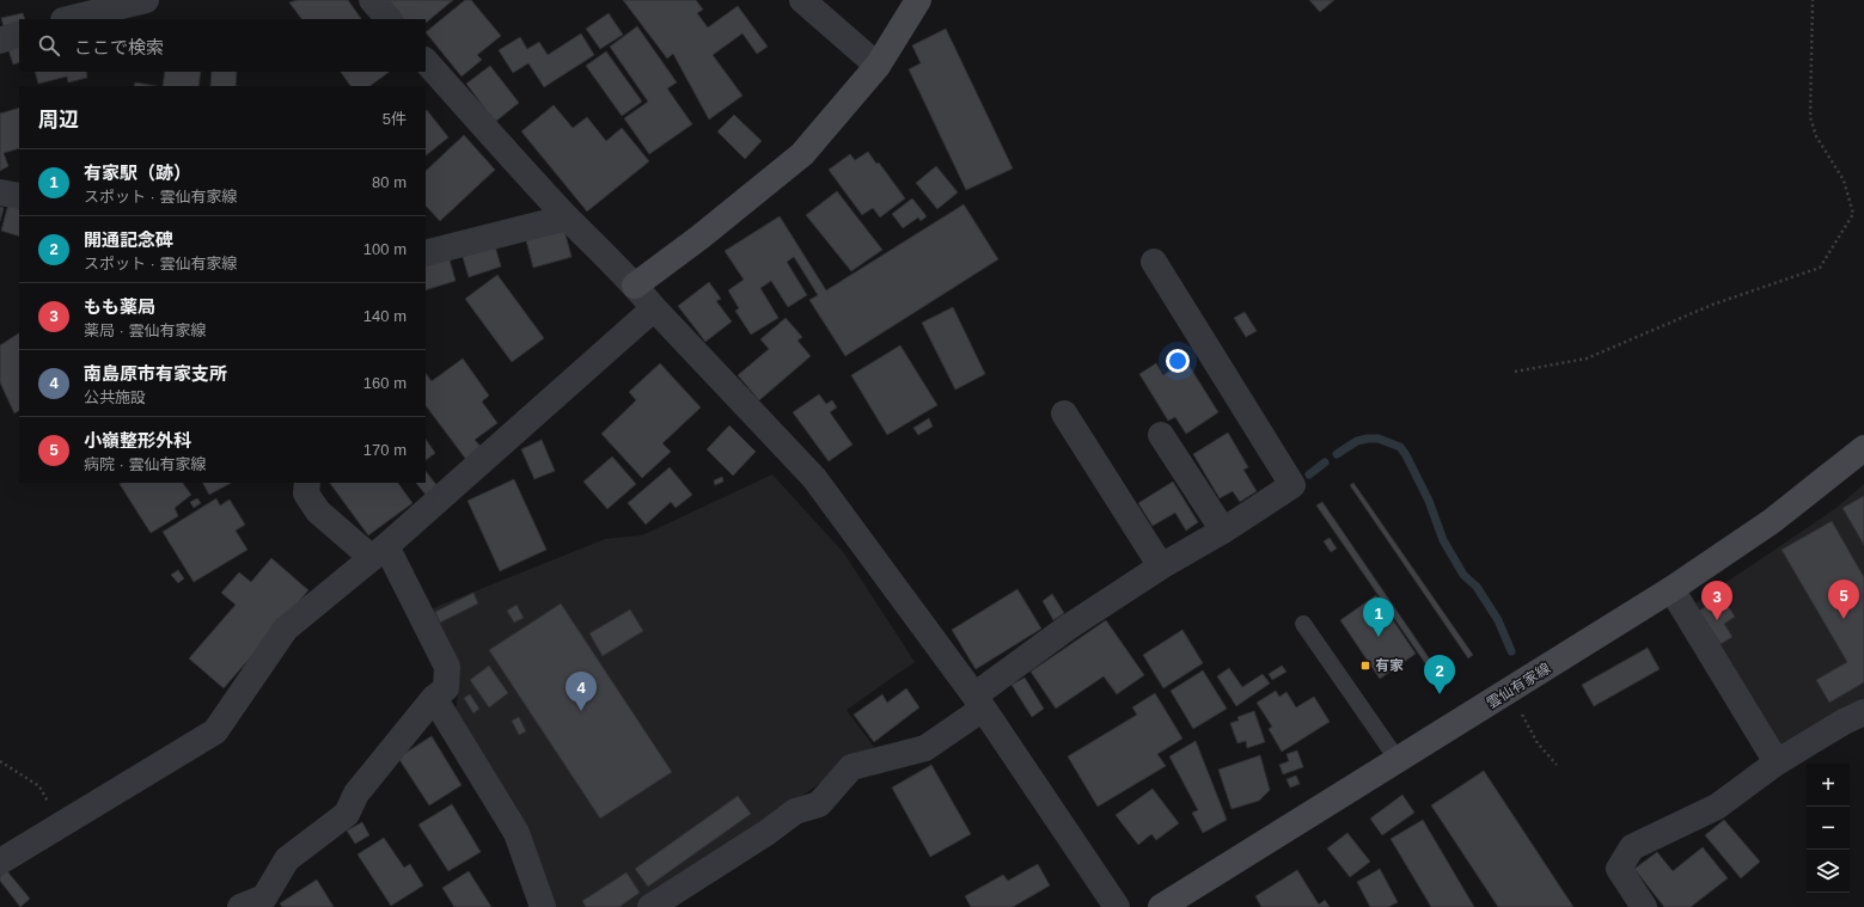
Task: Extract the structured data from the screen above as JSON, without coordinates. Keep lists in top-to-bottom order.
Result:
{
  "streets": {
    "main road": ["雲仙有家線"]
  },
  "places": {
    "transit": ["有家"]
  },
  "page": {
    "search": "ここで検索",
    "heading": ["周辺", "5件"],
    "list": [
      {
        "mark": "1",
        "name": "有家駅（跡）",
        "note": "スポット · 雲仙有家線",
        "value": "80 m"
      },
      {
        "mark": "2",
        "name": "開通記念碑",
        "note": "スポット · 雲仙有家線",
        "value": "100 m"
      },
      {
        "mark": "3",
        "name": "もも薬局",
        "note": "薬局 · 雲仙有家線",
        "value": "140 m"
      },
      {
        "mark": "4",
        "name": "南島原市有家支所",
        "note": "公共施設",
        "value": "160 m"
      },
      {
        "mark": "5",
        "name": "小嶺整形外科",
        "note": "病院 · 雲仙有家線",
        "value": "170 m"
      }
    ],
    "pins": [
      "5",
      "3",
      "1",
      "2",
      "4"
    ],
    "map_buttons": ["+", "−"]
  }
}
